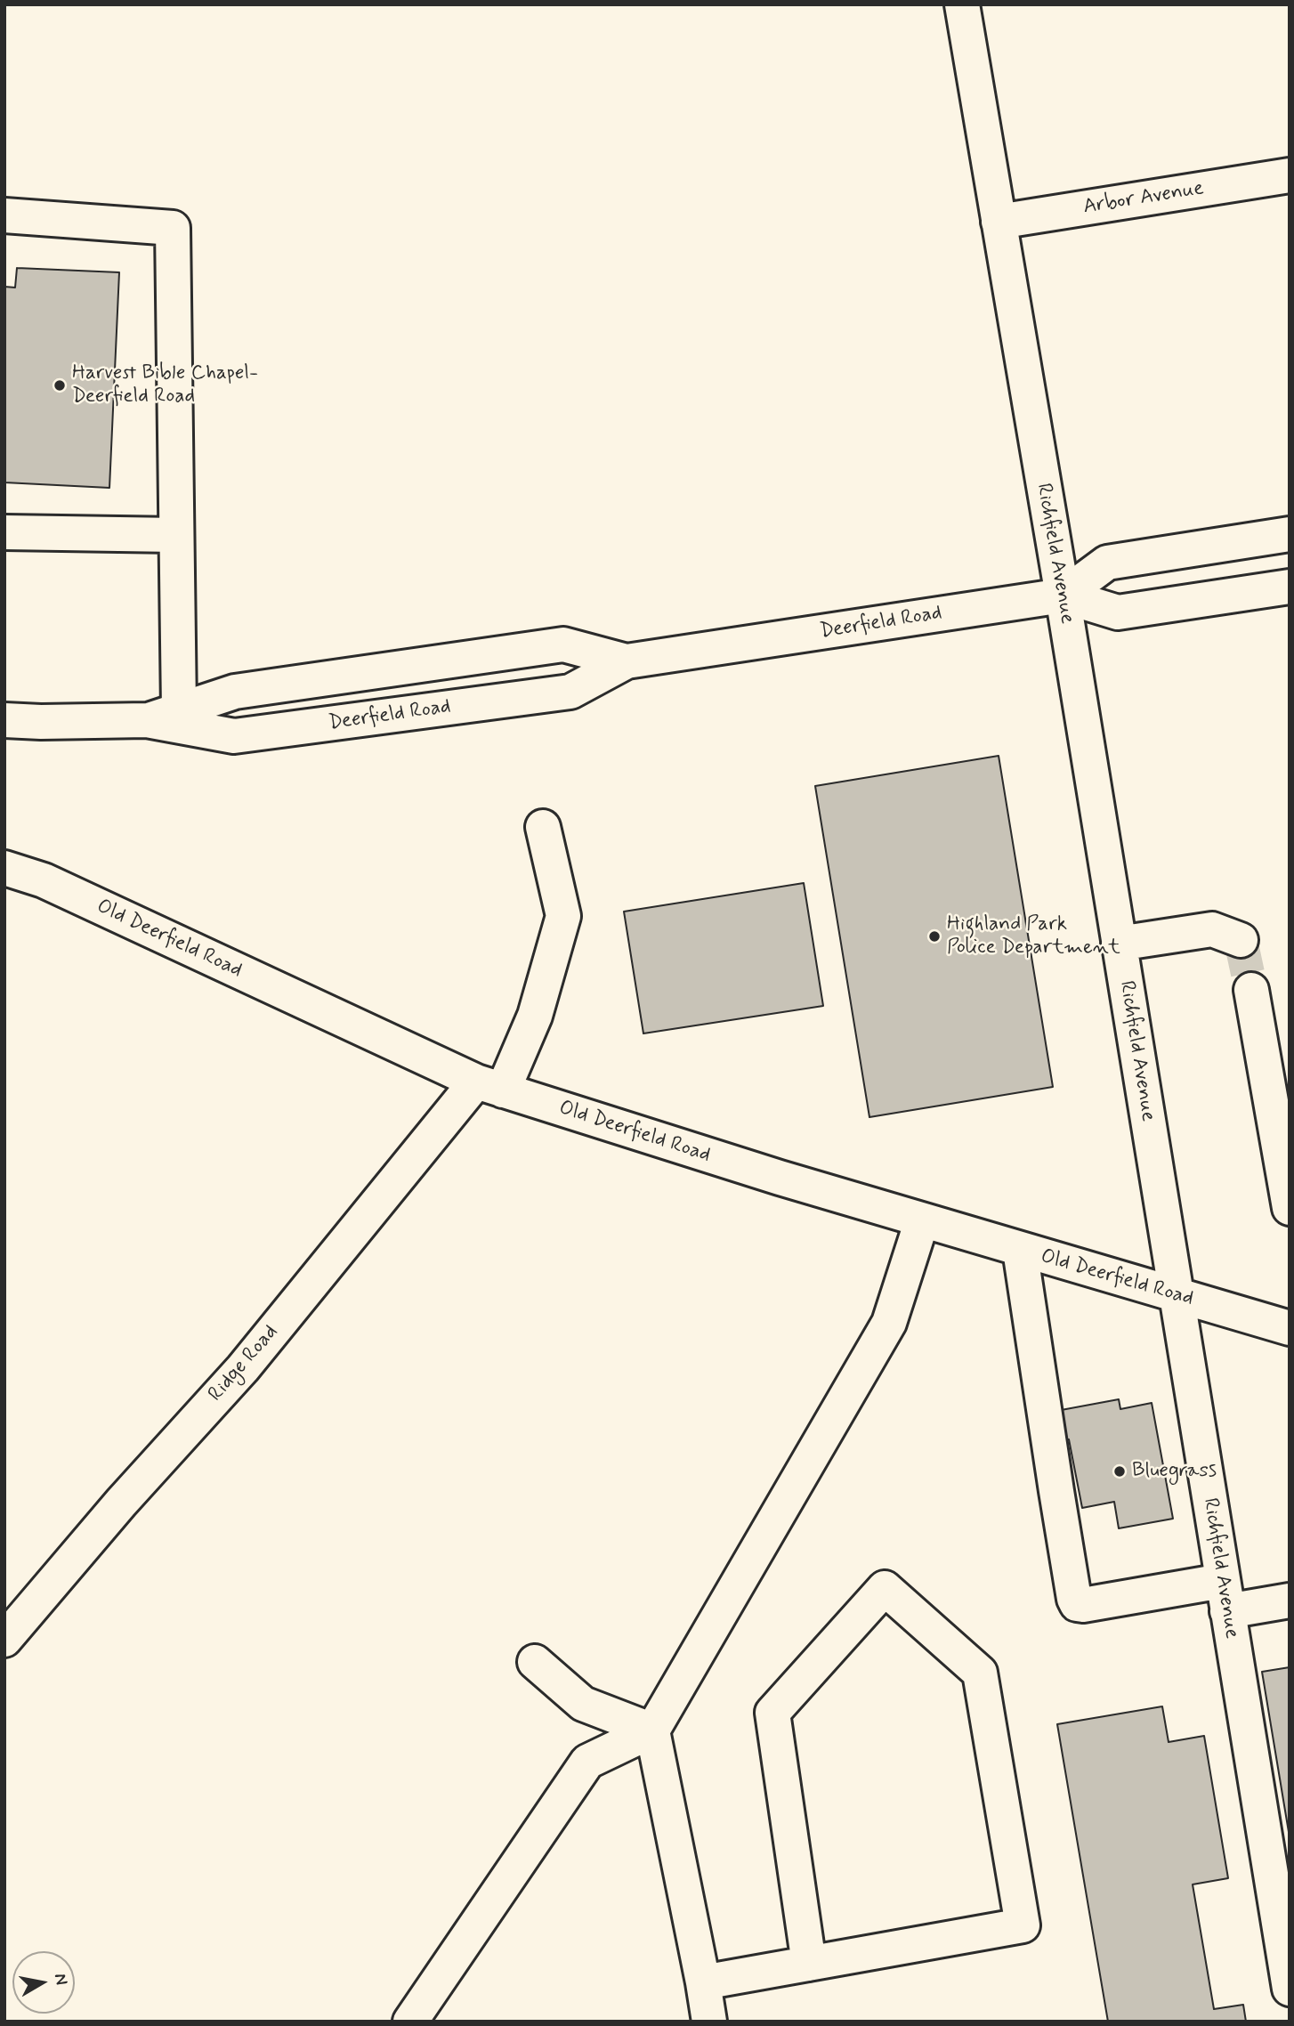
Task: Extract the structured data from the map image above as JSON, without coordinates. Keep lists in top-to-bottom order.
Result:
{
  "streets": {
    "street": [
      "Arbor Avenue",
      "Richfield Avenue",
      "Deerfield Road",
      "Old Deerfield Road",
      "Ridge Road"
    ]
  },
  "crossings": [
    ["Arbor Avenue", "Richfield Avenue"],
    ["Richfield Avenue", "Deerfield Road"],
    ["Richfield Avenue", "Old Deerfield Road"],
    ["Old Deerfield Road", "Ridge Road"]
  ],
  "places": ["Harvest Bible Chapel- Deerfield Road", "Highland Park Police Department", "Bluegrass"],
  "north": "right"
}
